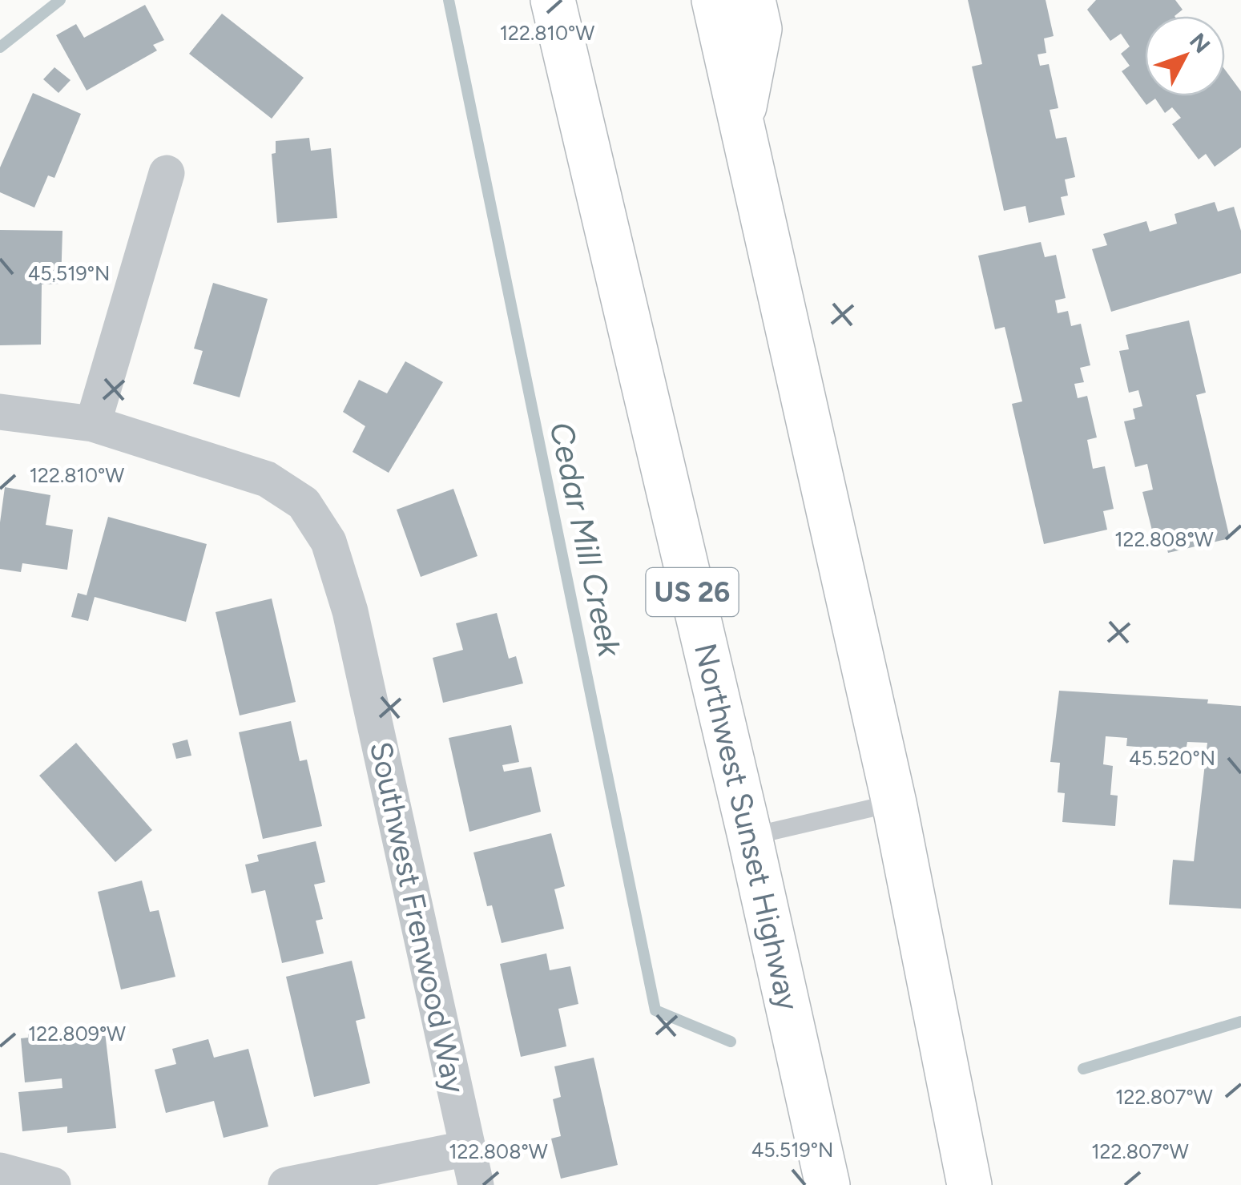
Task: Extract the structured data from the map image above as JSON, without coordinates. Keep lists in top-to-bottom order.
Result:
{
  "streets": {
    "highway": ["US 26", "Northwest Sunset Highway"],
    "street": ["Southwest Frenwood Way"]
  },
  "water": ["Cedar Mill Creek"],
  "north": "top right",
  "coordinates": [
    "122.810°W",
    "45.519°N",
    "122.808°W",
    "45.520°N",
    "122.809°W",
    "122.807°W"
  ]
}
